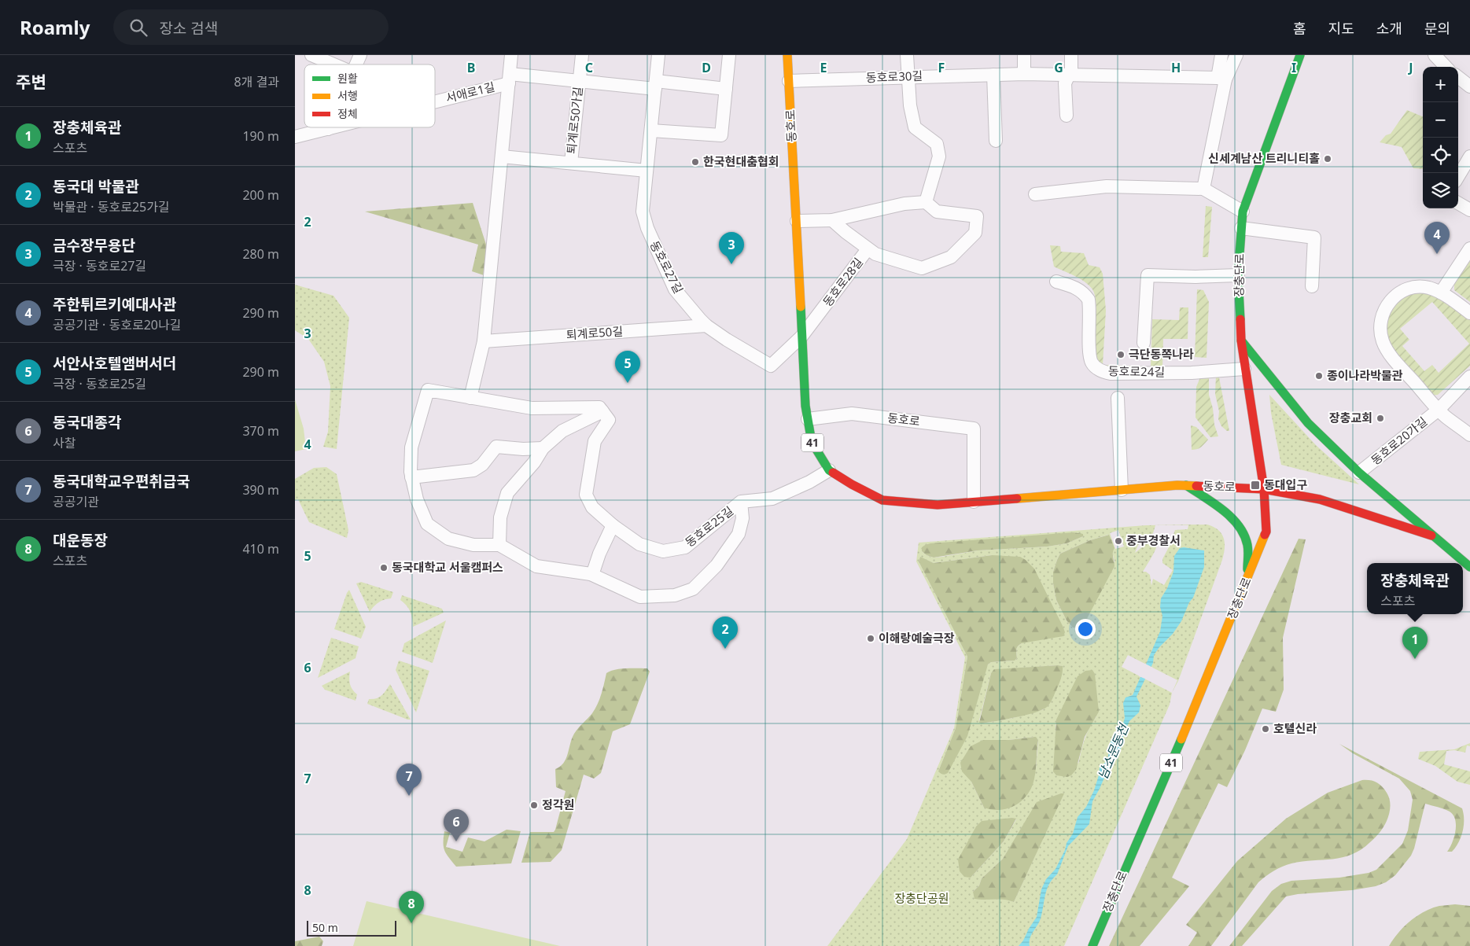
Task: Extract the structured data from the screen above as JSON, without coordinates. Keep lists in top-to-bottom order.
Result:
{
  "streets": {
    "main road": ["동호로", "장충단로", "41"],
    "street": [
      "동호로30길",
      "서애로1길",
      "퇴계로50가길",
      "동호로27길",
      "동호로28길",
      "퇴계로50길",
      "동호로24길",
      "동호로20가길",
      "동호로25길"
    ]
  },
  "crossings": [
    ["동호로30길", "동호로"],
    ["동호로", "동호로27길"],
    ["동호로", "장충단로"],
    ["동호로", "동호로28길"],
    ["동호로", "동호로25길"],
    ["동호로27길", "동호로28길"],
    ["동호로27길", "퇴계로50길"],
    ["장충단로", "동호로24길"]
  ],
  "water": ["남소문동천"],
  "parks": ["장충단공원"],
  "places": {
    "other": [
      "신세계남산 트리니티홀",
      "한국현대춤협회",
      "극단동쪽나라",
      "종이나라박물관",
      "장충교회",
      "중부경찰서",
      "동국대학교 서울캠퍼스",
      "이해랑예술극장",
      "호텔신라",
      "정각원"
    ],
    "transit": ["동대입구"]
  },
  "legend": ["원활", "서행", "정체"],
  "scale_bar": "50 m",
  "page": {
    "header": "Roamly",
    "search": "장소 검색",
    "nav": [
      "홈",
      "지도",
      "소개",
      "문의"
    ],
    "heading": ["주변", "8개 결과"],
    "map_buttons": ["+", "−"],
    "list": [
      {
        "mark": "1",
        "name": "장충체육관",
        "note": "스포츠",
        "value": "190 m"
      },
      {
        "mark": "2",
        "name": "동국대 박물관",
        "note": "박물관 · 동호로25가길",
        "value": "200 m"
      },
      {
        "mark": "3",
        "name": "금수장무용단",
        "note": "극장 · 동호로27길",
        "value": "280 m"
      },
      {
        "mark": "4",
        "name": "주한튀르키예대사관",
        "note": "공공기관 · 동호로20나길",
        "value": "290 m"
      },
      {
        "mark": "5",
        "name": "서안사호텔앰버서더",
        "note": "극장 · 동호로25길",
        "value": "290 m"
      },
      {
        "mark": "6",
        "name": "동국대종각",
        "note": "사찰",
        "value": "370 m"
      },
      {
        "mark": "7",
        "name": "동국대학교우편취급국",
        "note": "공공기관",
        "value": "390 m"
      },
      {
        "mark": "8",
        "name": "대운동장",
        "note": "스포츠",
        "value": "410 m"
      }
    ],
    "pins": [
      "4",
      "3",
      "5",
      "2",
      "1",
      "7",
      "6",
      "8"
    ],
    "popup": ["장충체육관", "스포츠"],
    "scale": "50 m"
  },
  "grid": {
    "columns": [
      "B",
      "C",
      "D",
      "E",
      "F",
      "G",
      "H",
      "I",
      "J"
    ],
    "rows": [
      "2",
      "3",
      "4",
      "5",
      "6",
      "7",
      "8"
    ]
  }
}
